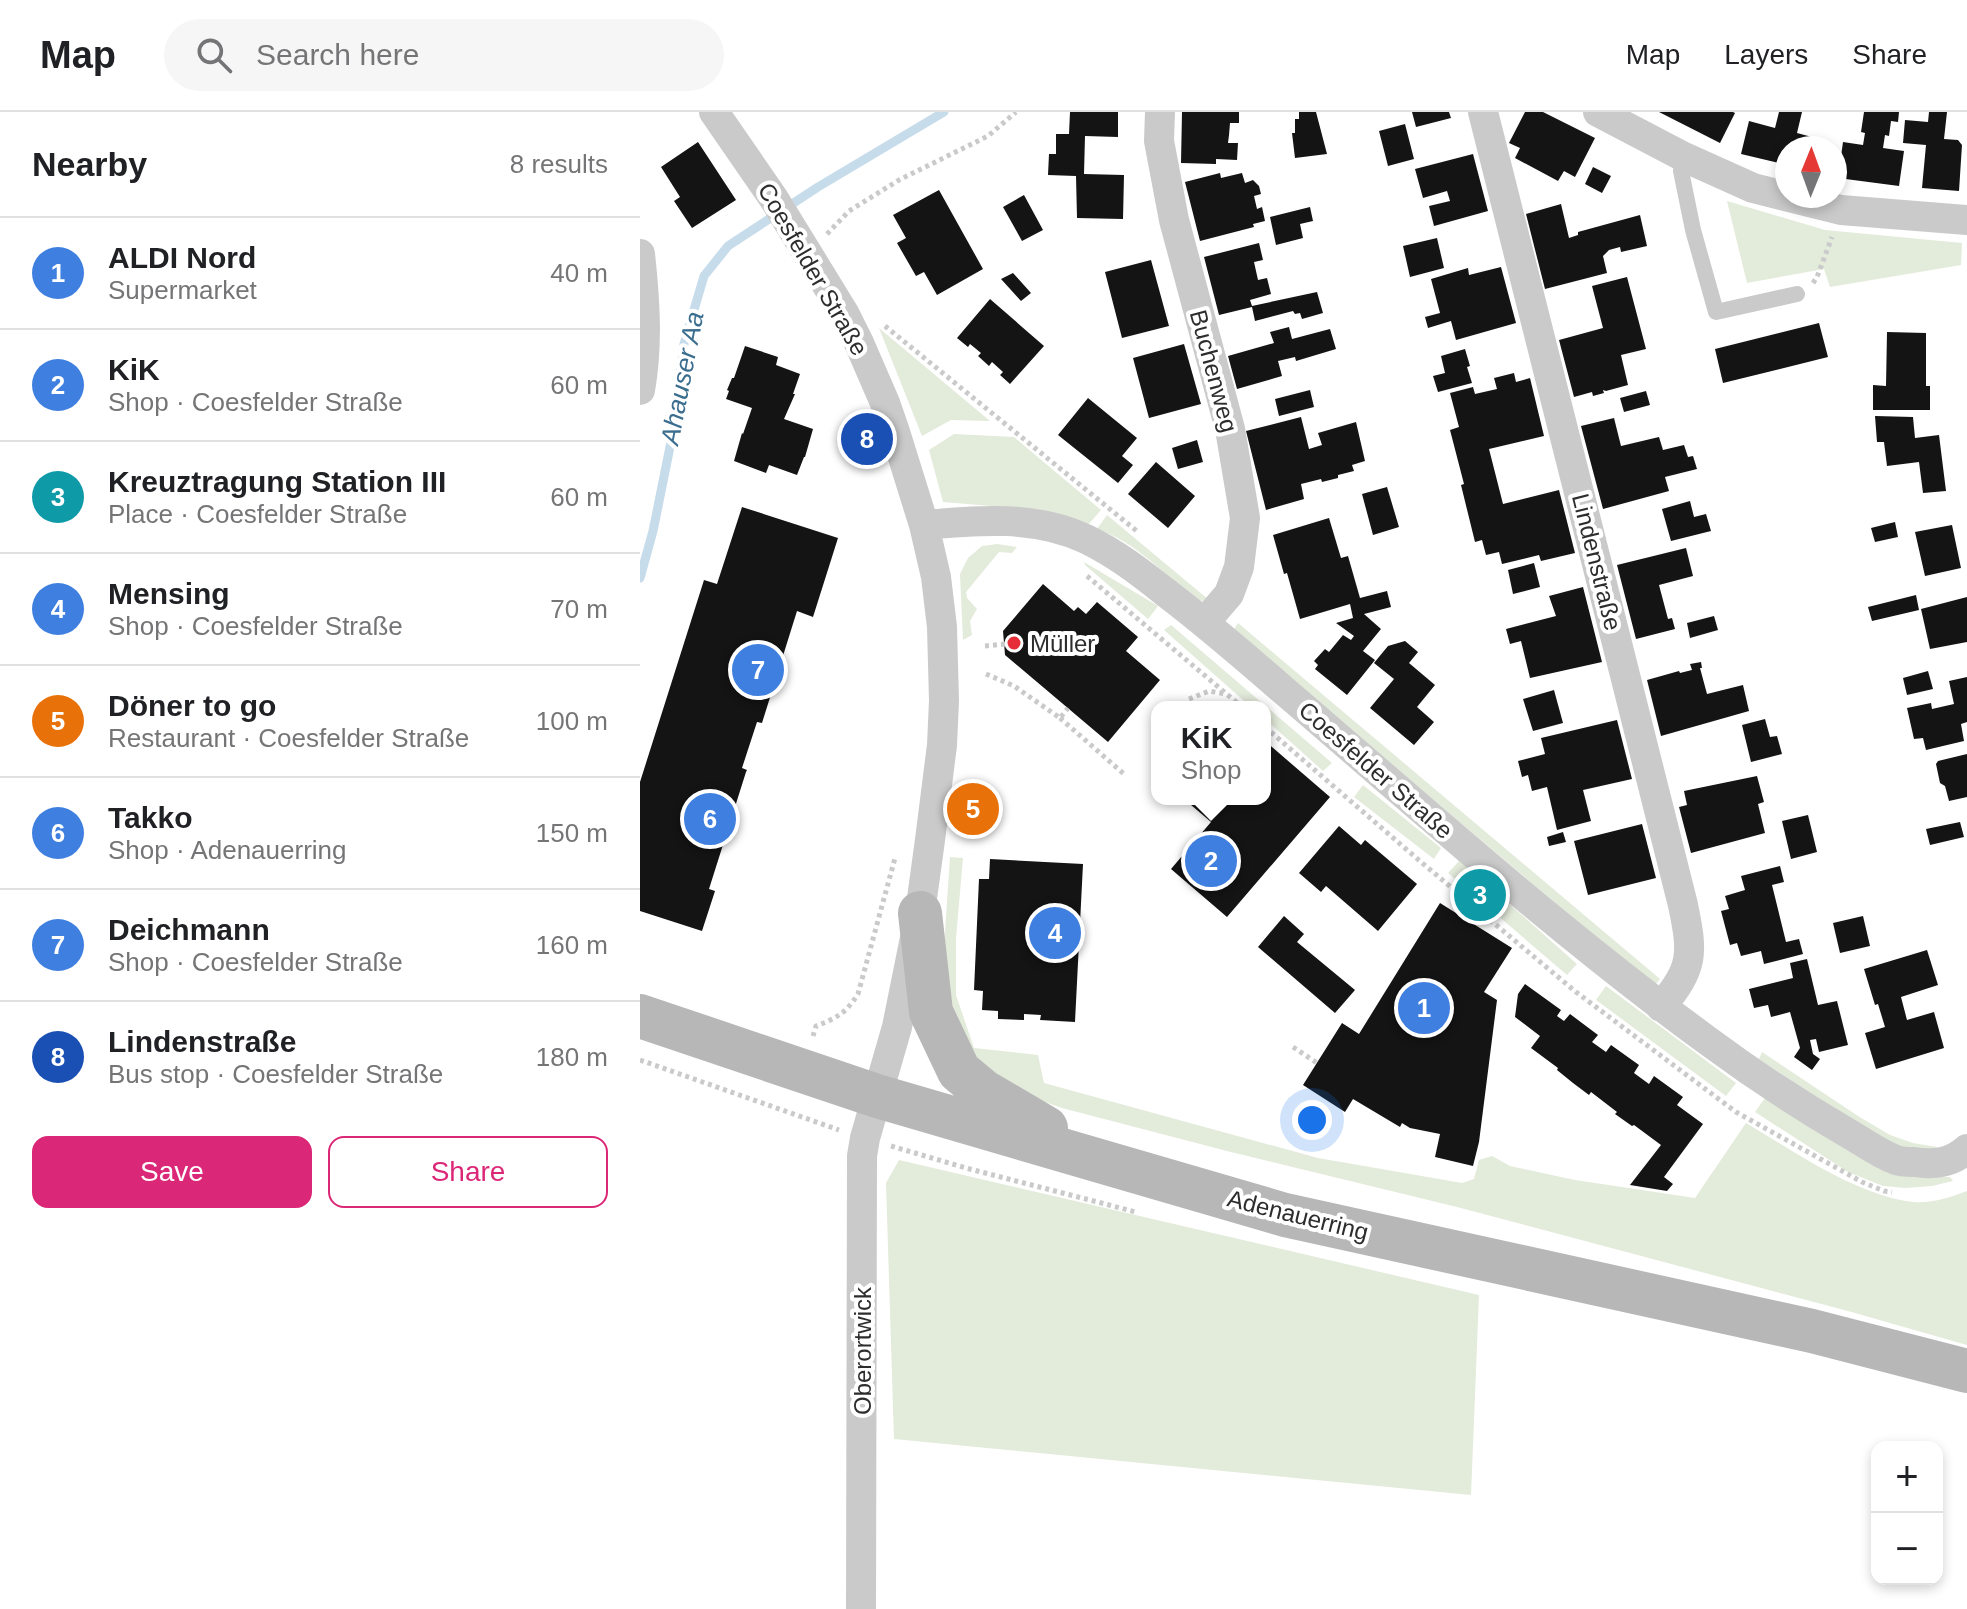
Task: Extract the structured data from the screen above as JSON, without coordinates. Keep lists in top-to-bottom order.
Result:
{
  "streets": {
    "main road": ["Adenauerring"],
    "street": [
      "Coesfelder Straße",
      "Buchenweg",
      "Lindenstraße",
      "Oberortwick"
    ]
  },
  "crossings": [
    ["Coesfelder Straße", "Buchenweg"],
    ["Coesfelder Straße", "Lindenstraße"],
    ["Coesfelder Straße", "Adenauerring"],
    ["Coesfelder Straße", "Oberortwick"],
    ["Adenauerring", "Oberortwick"]
  ],
  "water": ["Ahauser Aa"],
  "places": ["Müller"],
  "north": "top",
  "page": {
    "header": "Map",
    "search": "Search here",
    "nav": ["Map", "Layers", "Share"],
    "heading": ["Nearby", "8 results"],
    "list": [
      {
        "mark": "1",
        "name": "ALDI Nord",
        "note": "Supermarket",
        "value": "40 m"
      },
      {
        "mark": "2",
        "name": "KiK",
        "note": "Shop · Coesfelder Straße",
        "value": "60 m"
      },
      {
        "mark": "3",
        "name": "Kreuztragung Station III",
        "note": "Place · Coesfelder Straße",
        "value": "60 m"
      },
      {
        "mark": "4",
        "name": "Mensing",
        "note": "Shop · Coesfelder Straße",
        "value": "70 m"
      },
      {
        "mark": "5",
        "name": "Döner to go",
        "note": "Restaurant · Coesfelder Straße",
        "value": "100 m"
      },
      {
        "mark": "6",
        "name": "Takko",
        "note": "Shop · Adenauerring",
        "value": "150 m"
      },
      {
        "mark": "7",
        "name": "Deichmann",
        "note": "Shop · Coesfelder Straße",
        "value": "160 m"
      },
      {
        "mark": "8",
        "name": "Lindenstraße",
        "note": "Bus stop · Coesfelder Straße",
        "value": "180 m"
      }
    ],
    "pins": [
      "8",
      "7",
      "5",
      "6",
      "2",
      "3",
      "4",
      "1"
    ],
    "popup": ["KiK", "Shop"],
    "buttons": ["Save", "Share"],
    "map_buttons": ["+", "−"]
  }
}
